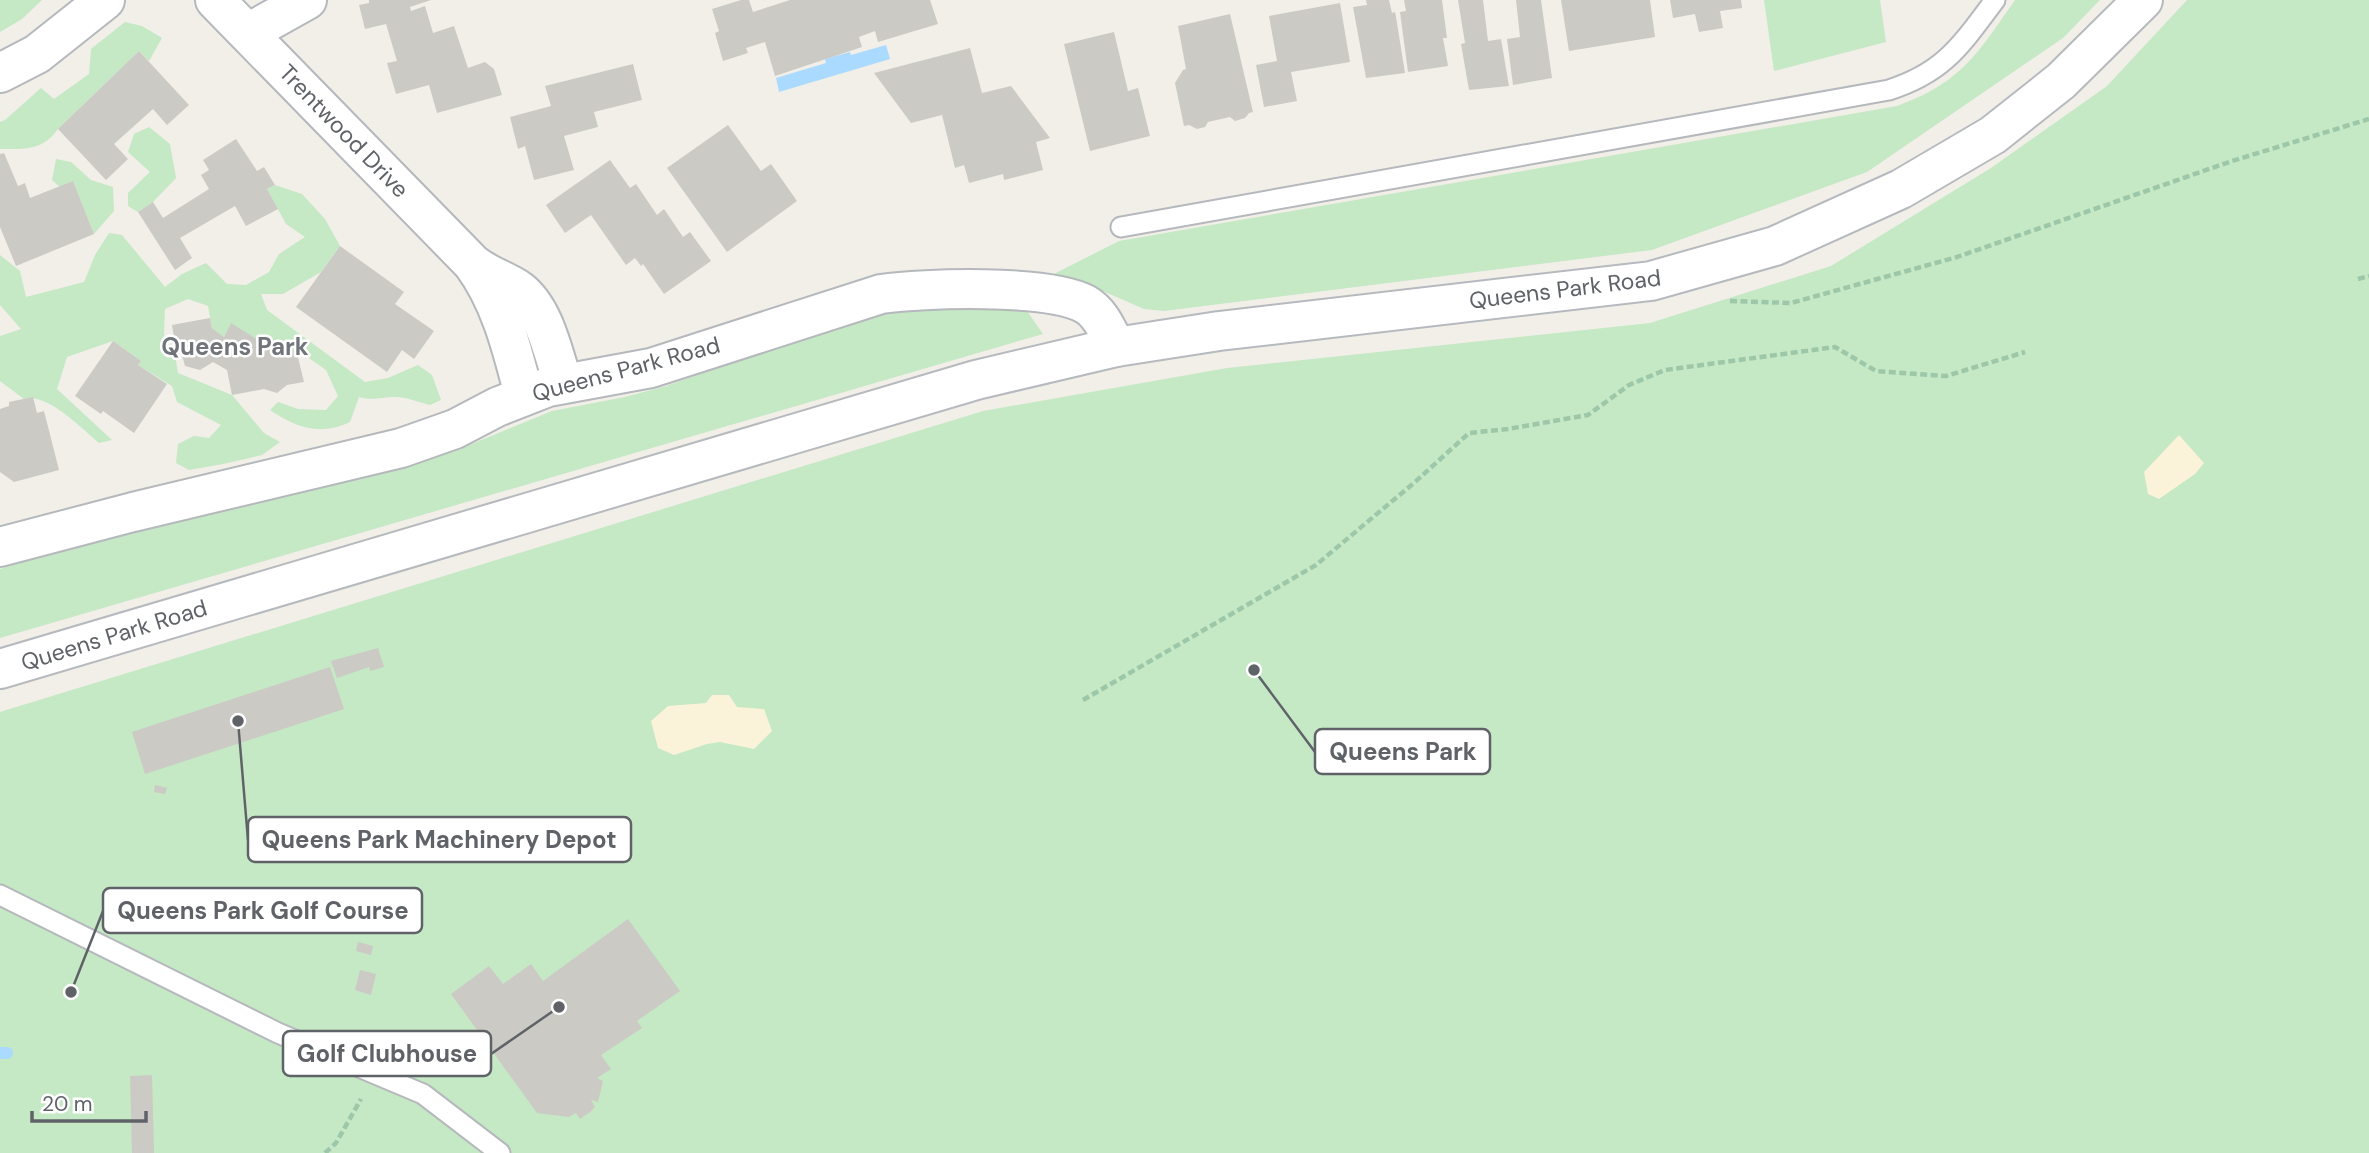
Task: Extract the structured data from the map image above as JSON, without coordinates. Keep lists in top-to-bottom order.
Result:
{
  "streets": {
    "main road": ["Trentwood Drive", "Queens Park Road"]
  },
  "crossings": [
    ["Trentwood Drive", "Queens Park Road"]
  ],
  "districts": ["Queens Park"],
  "places": [
    "Queens Park",
    "Queens Park Machinery Depot",
    "Queens Park Golf Course",
    "Golf Clubhouse"
  ],
  "scale_bar": "20 m"
}
